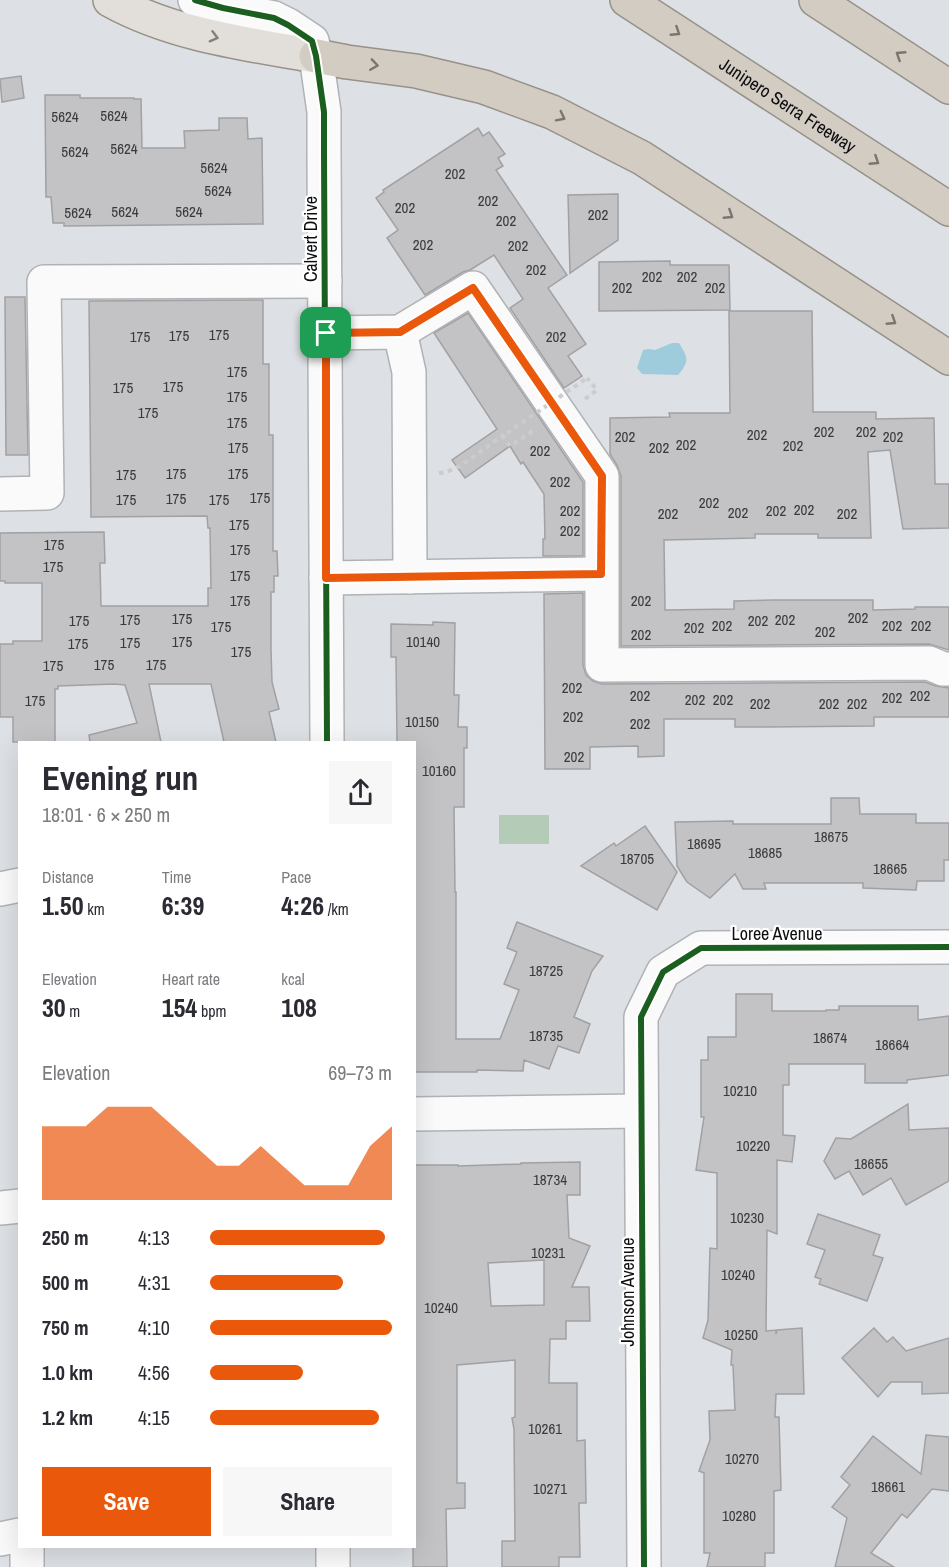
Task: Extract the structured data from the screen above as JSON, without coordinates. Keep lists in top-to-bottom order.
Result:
{
  "streets": {
    "highway": ["Junipero Serra Freeway"],
    "street": ["Calvert Drive", "Loree Avenue", "Johnson Avenue"]
  },
  "crossings": [
    ["Loree Avenue", "Johnson Avenue"]
  ],
  "house_numbers": [
    "5624",
    "5624",
    "5624",
    "5624",
    "5624",
    "202",
    "5624",
    "202",
    "202",
    "5624",
    "5624",
    "5624",
    "202",
    "202",
    "202",
    "202",
    "202",
    "202",
    "202",
    "202",
    "202",
    "175",
    "175",
    "175",
    "202",
    "175",
    "175",
    "175",
    "175",
    "175",
    "175",
    "202",
    "202",
    "202",
    "202",
    "202",
    "202",
    "202",
    "175",
    "202",
    "202",
    "175",
    "175",
    "175",
    "202",
    "175",
    "175",
    "175",
    "175",
    "202",
    "202",
    "202",
    "202",
    "202",
    "202",
    "202",
    "175",
    "202",
    "175",
    "175",
    "175",
    "175",
    "175",
    "202",
    "202",
    "175",
    "175",
    "202",
    "175",
    "202",
    "202",
    "202",
    "202",
    "175",
    "202",
    "202",
    "202",
    "175",
    "10140",
    "175",
    "175",
    "175",
    "175",
    "175",
    "175",
    "202",
    "202",
    "202",
    "202",
    "202",
    "202",
    "175",
    "202",
    "202",
    "202",
    "202",
    "10150",
    "202",
    "202",
    "10160",
    "18675",
    "18695",
    "18685",
    "18705",
    "18665",
    "18725",
    "18735",
    "18674",
    "18664",
    "10210",
    "10220",
    "18655",
    "18734",
    "10230",
    "10231",
    "10240",
    "10240",
    "10250",
    "10261",
    "10270",
    "18661",
    "10271",
    "10280"
  ],
  "page": {
    "heading": ["Evening run", "18:01 · 6 × 250 m"],
    "stats": [
      ["Distance", "1.50 km"],
      ["Time", "6:39"],
      ["Pace", "4:26 /km"],
      ["Elevation", "30 m"],
      ["Heart rate", "154 bpm"],
      ["kcal", "108"]
    ],
    "chart": ["Elevation", "69–73 m"],
    "list": [
      {
        "name": "250 m",
        "note": "4:13"
      },
      {
        "name": "500 m",
        "note": "4:31"
      },
      {
        "name": "750 m",
        "note": "4:10"
      },
      {
        "name": "1.0 km",
        "note": "4:56"
      },
      {
        "name": "1.2 km",
        "note": "4:15"
      }
    ],
    "buttons": ["Save", "Share"]
  }
}
